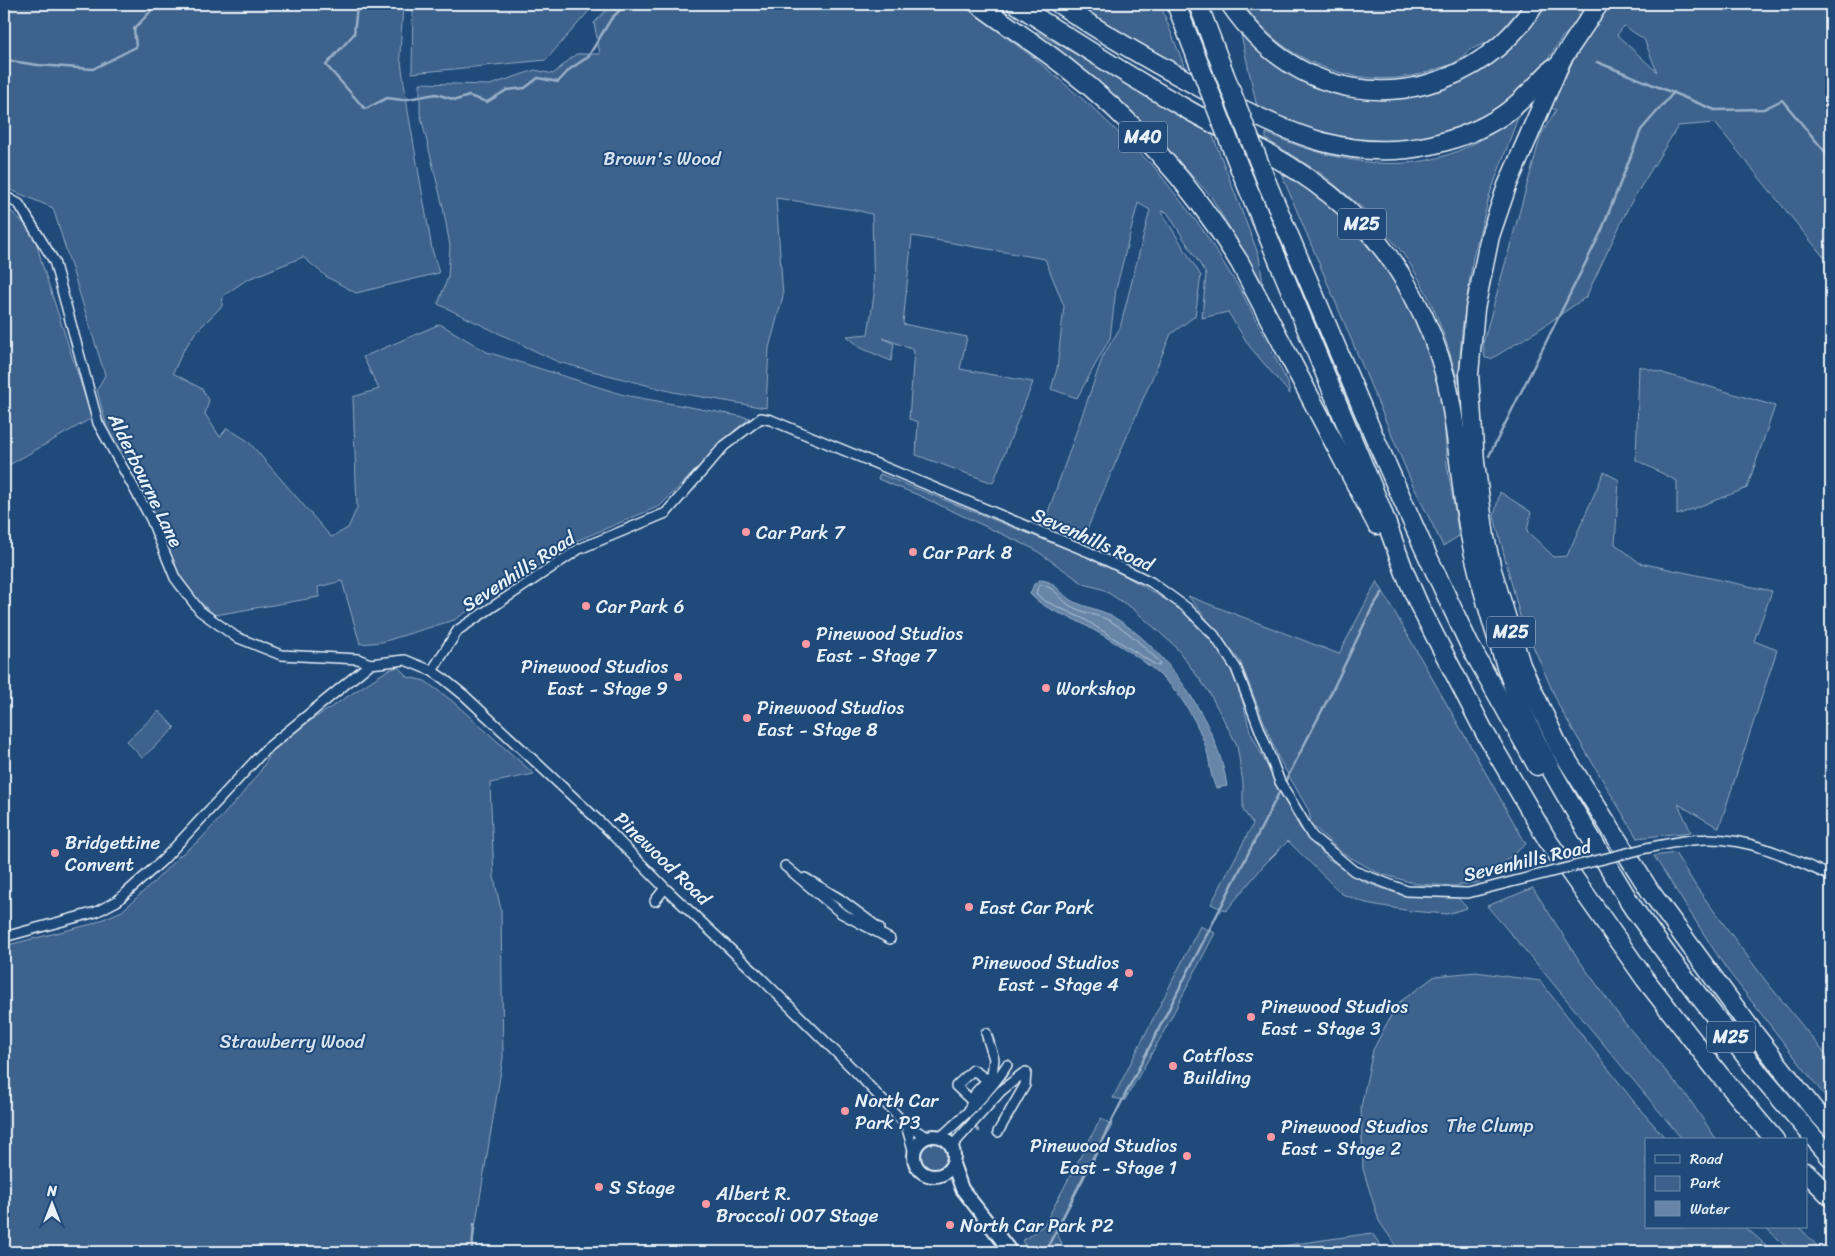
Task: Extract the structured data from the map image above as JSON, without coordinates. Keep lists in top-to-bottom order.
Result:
{
  "streets": {
    "highway": ["M40", "M25"],
    "street": ["Alderbourne Lane", "Sevenhills Road", "Pinewood Road"]
  },
  "crossings": [
    ["M40", "M25"],
    ["Alderbourne Lane", "Pinewood Road"],
    ["Sevenhills Road", "Pinewood Road"]
  ],
  "parks": ["Brown's Wood", "Strawberry Wood", "The Clump"],
  "places": [
    "Car Park 7",
    "Car Park 8",
    "Car Park 6",
    "Pinewood Studios East - Stage 7",
    "Pinewood Studios East - Stage 9",
    "Workshop",
    "Pinewood Studios East - Stage 8",
    "Bridgettine Convent",
    "East Car Park",
    "Pinewood Studios East - Stage 4",
    "Pinewood Studios East - Stage 3",
    "Catfloss Building",
    "North Car Park P3",
    "Pinewood Studios East - Stage 2",
    "Pinewood Studios East - Stage 1",
    "S Stage",
    "Albert R. Broccoli 007 Stage",
    "North Car Park P2"
  ],
  "legend": ["Road", "Park", "Water"],
  "north": "top"
}
